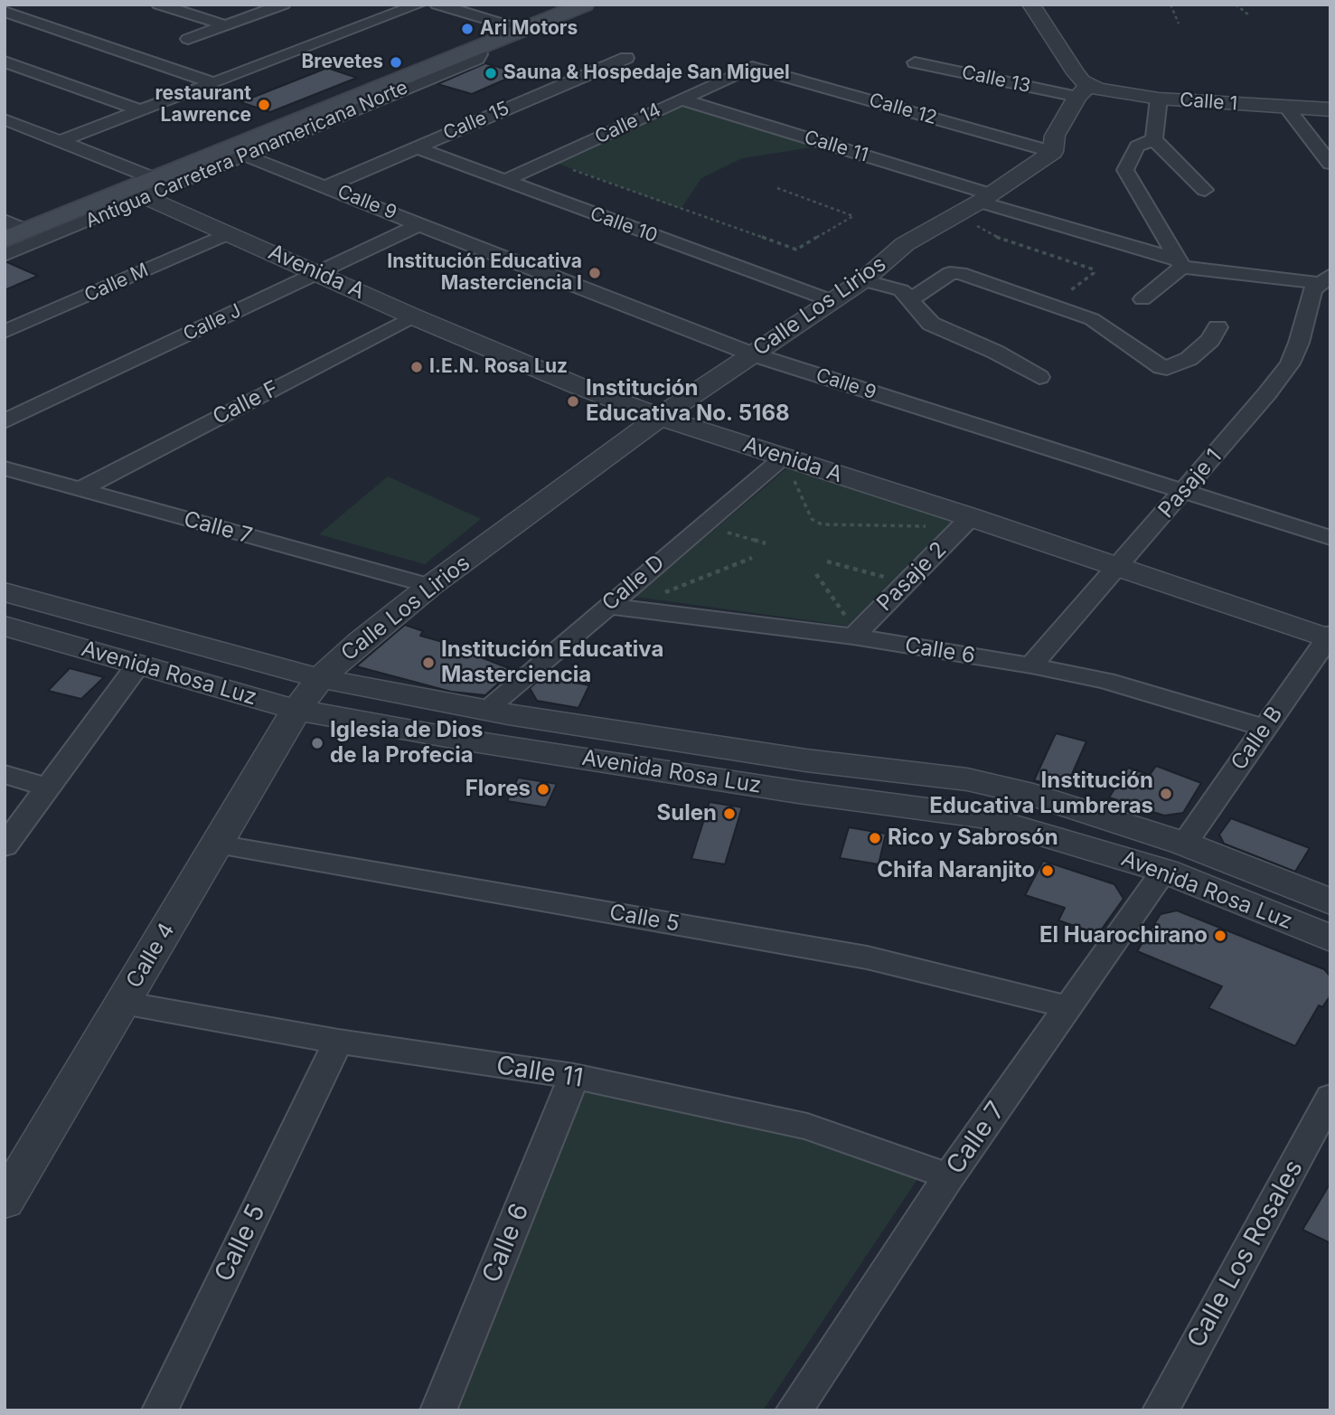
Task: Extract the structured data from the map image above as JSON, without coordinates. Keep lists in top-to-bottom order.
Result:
{
  "streets": {
    "main road": ["Antigua Carretera Panamericana Norte"],
    "street": [
      "Calle 13",
      "Calle 1",
      "Calle 12",
      "Calle 15",
      "Calle 14",
      "Calle 11",
      "Calle 9",
      "Calle 10",
      "Avenida A",
      "Calle M",
      "Calle Los Lirios",
      "Calle J",
      "Calle F",
      "Pasaje 1",
      "Calle 7",
      "Pasaje 2",
      "Calle D",
      "Calle 6",
      "Avenida Rosa Luz",
      "Calle B",
      "Calle 5",
      "Calle 4",
      "Calle Los Rosales"
    ]
  },
  "crossings": [
    ["Calle 13", "Calle 1"],
    ["Calle 12", "Calle 14"],
    ["Calle 12", "Calle Los Lirios"],
    ["Calle 15", "Calle 9"],
    ["Calle 15", "Calle 10"],
    ["Calle 14", "Calle 11"],
    ["Calle 14", "Calle 10"],
    ["Calle 11", "Calle Los Lirios"],
    ["Calle 11", "Pasaje 1"],
    ["Calle 11", "Calle 7"],
    ["Calle 11", "Calle 6"],
    ["Calle 11", "Calle 5"],
    ["Calle 11", "Calle 4"],
    ["Antigua Carretera Panamericana Norte", "Calle 9"],
    ["Antigua Carretera Panamericana Norte", "Avenida A"],
    ["Calle 9", "Calle Los Lirios"],
    ["Calle 9", "Calle J"],
    ["Calle 9", "Pasaje 1"],
    ["Calle 10", "Calle Los Lirios"],
    ["Avenida A", "Calle M"],
    ["Avenida A", "Calle Los Lirios"],
    ["Avenida A", "Calle J"],
    ["Avenida A", "Calle F"],
    ["Avenida A", "Pasaje 1"],
    ["Avenida A", "Pasaje 2"],
    ["Avenida A", "Calle D"],
    ["Avenida A", "Calle B"],
    ["Calle Los Lirios", "Calle 7"],
    ["Calle Los Lirios", "Avenida Rosa Luz"],
    ["Calle Los Lirios", "Calle 4"],
    ["Calle F", "Calle 7"],
    ["Pasaje 1", "Calle 6"],
    ["Calle 7", "Avenida Rosa Luz"],
    ["Calle 7", "Calle 5"],
    ["Pasaje 2", "Calle 6"],
    ["Calle D", "Calle 6"],
    ["Calle D", "Avenida Rosa Luz"],
    ["Calle 6", "Calle B"],
    ["Avenida Rosa Luz", "Calle B"],
    ["Avenida Rosa Luz", "Calle 4"],
    ["Calle 5", "Calle 4"]
  ],
  "places": [
    "Ari Motors",
    "Brevetes",
    "Sauna & Hospedaje San Miguel",
    "restaurant Lawrence",
    "Institución Educativa Masterciencia I",
    "I.E.N. Rosa Luz",
    "Institución Educativa No. 5168",
    "Institución Educativa Masterciencia",
    "Iglesia de Dios de la Profecia",
    "Flores",
    "Institución Educativa Lumbreras",
    "Sulen",
    "Rico y Sabrosón",
    "Chifa Naranjito",
    "El Huarochirano"
  ]
}
